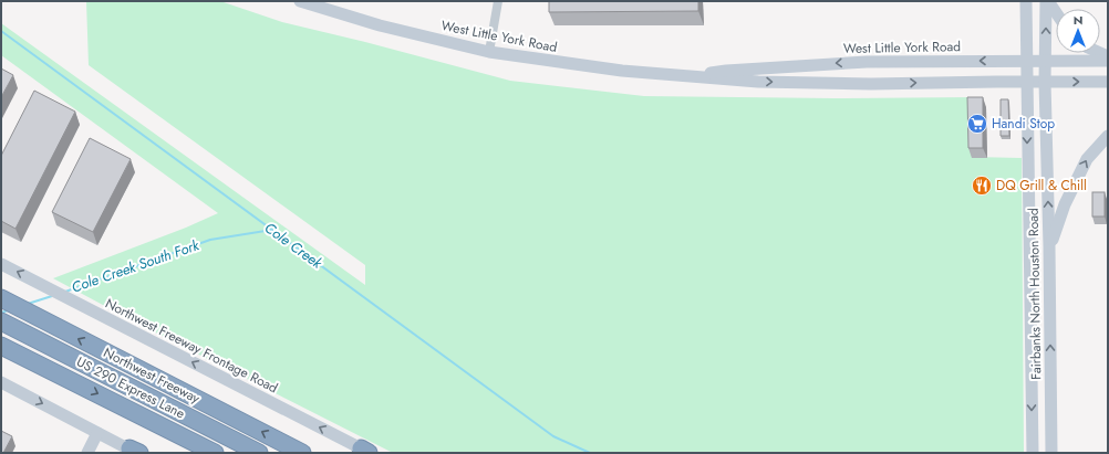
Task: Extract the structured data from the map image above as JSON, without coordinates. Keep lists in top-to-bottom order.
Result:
{
  "streets": {
    "highway": ["Northwest Freeway", "US 290 Express Lane"],
    "main road": ["West Little York Road", "Fairbanks North Houston Road", "Northwest Freeway Frontage Road"]
  },
  "crossings": [
    ["West Little York Road", "Fairbanks North Houston Road"]
  ],
  "water": ["Cole Creek", "Cole Creek South Fork"],
  "places": {
    "supermarket": ["Handi Stop"],
    "restaurant": ["DQ Grill & Chill"]
  },
  "north": "top"
}
